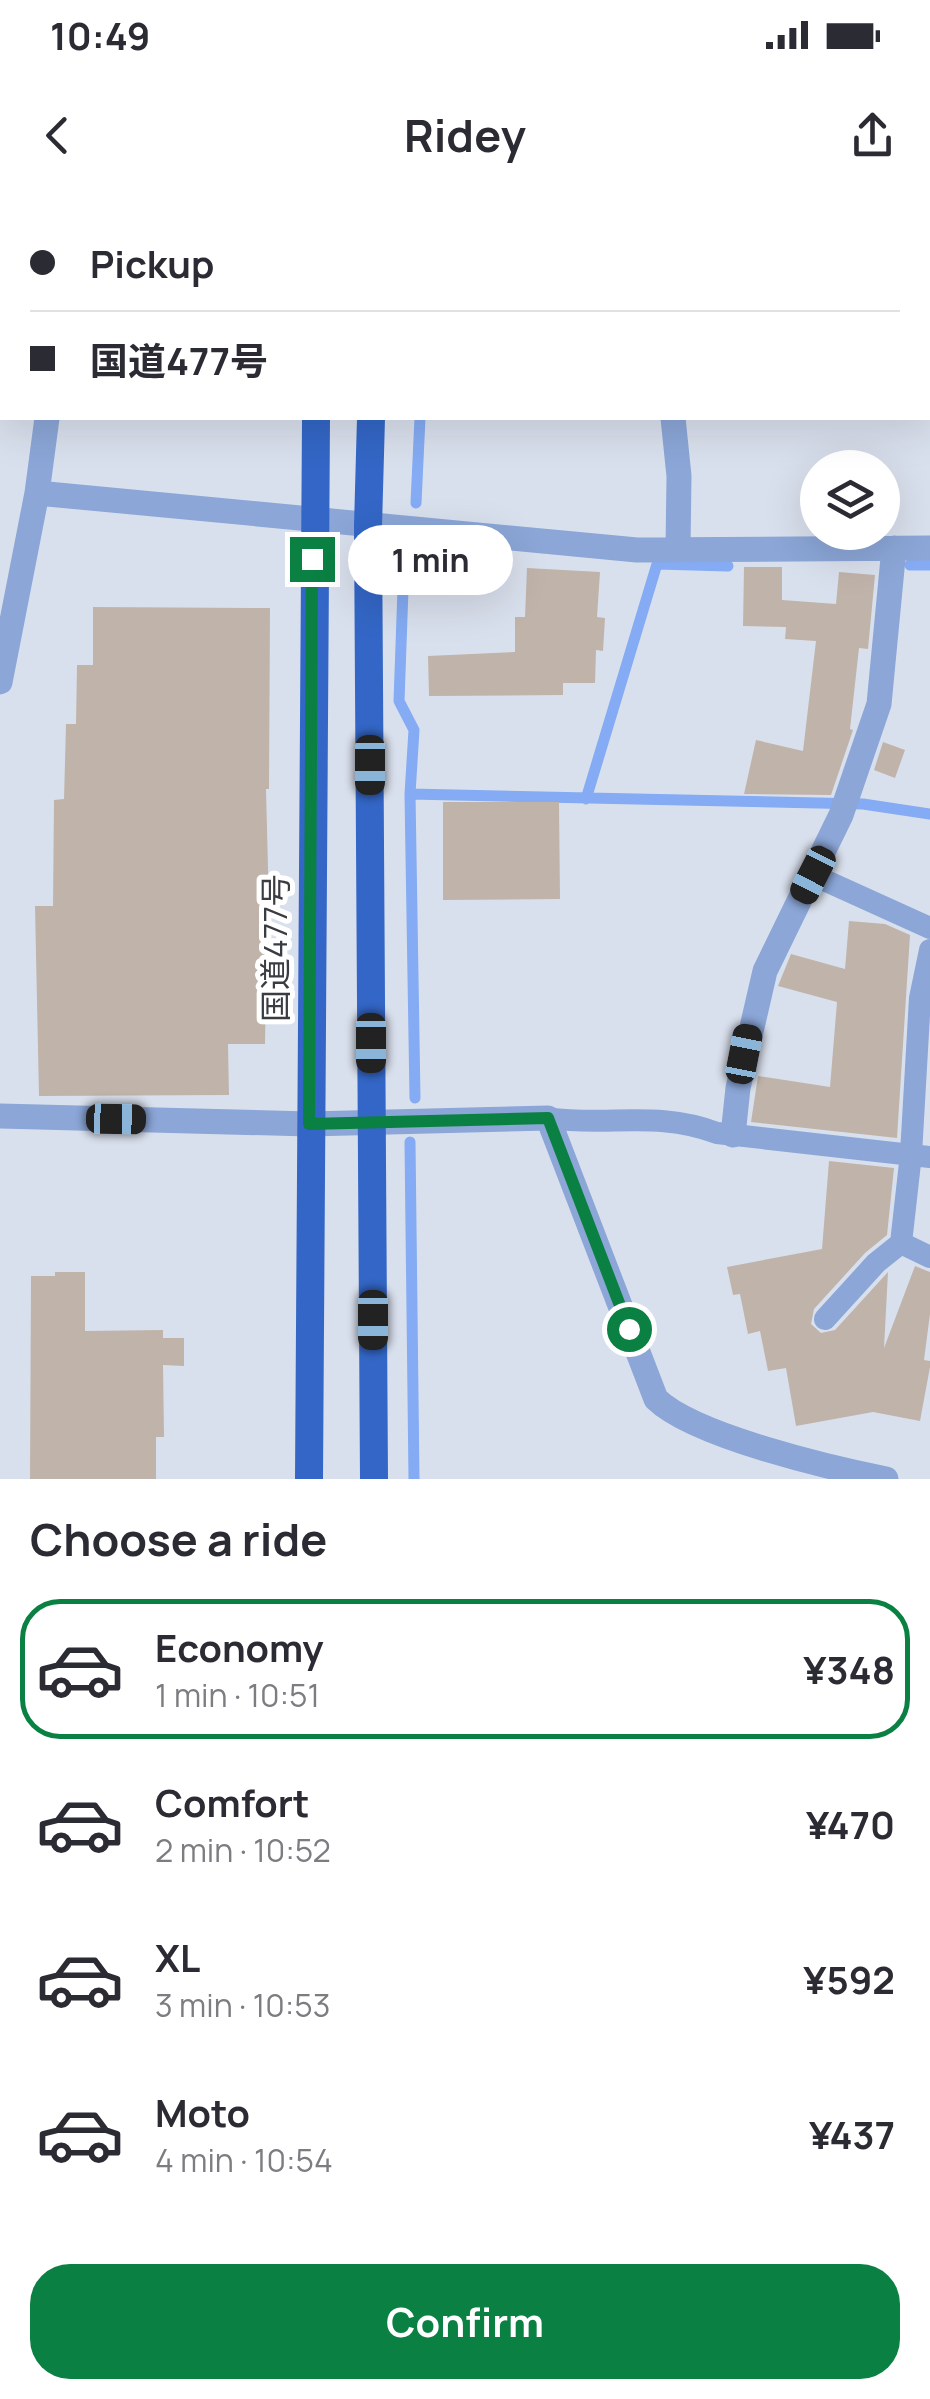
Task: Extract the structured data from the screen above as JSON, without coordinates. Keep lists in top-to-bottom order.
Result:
{
  "streets": {
    "highway": ["国道477号"]
  },
  "page": {
    "status": "10:49",
    "header": "Ridey",
    "banner": ["Pickup", "国道477号"],
    "bubble": "1 min",
    "heading": "Choose a ride",
    "list": [
      {
        "name": "Economy",
        "note": "1 min · 10:51",
        "value": "¥348"
      },
      {
        "name": "Comfort",
        "note": "2 min · 10:52",
        "value": "¥470"
      },
      {
        "name": "XL",
        "note": "3 min · 10:53",
        "value": "¥592"
      },
      {
        "name": "Moto",
        "note": "4 min · 10:54",
        "value": "¥437"
      }
    ],
    "buttons": "Confirm"
  }
}
